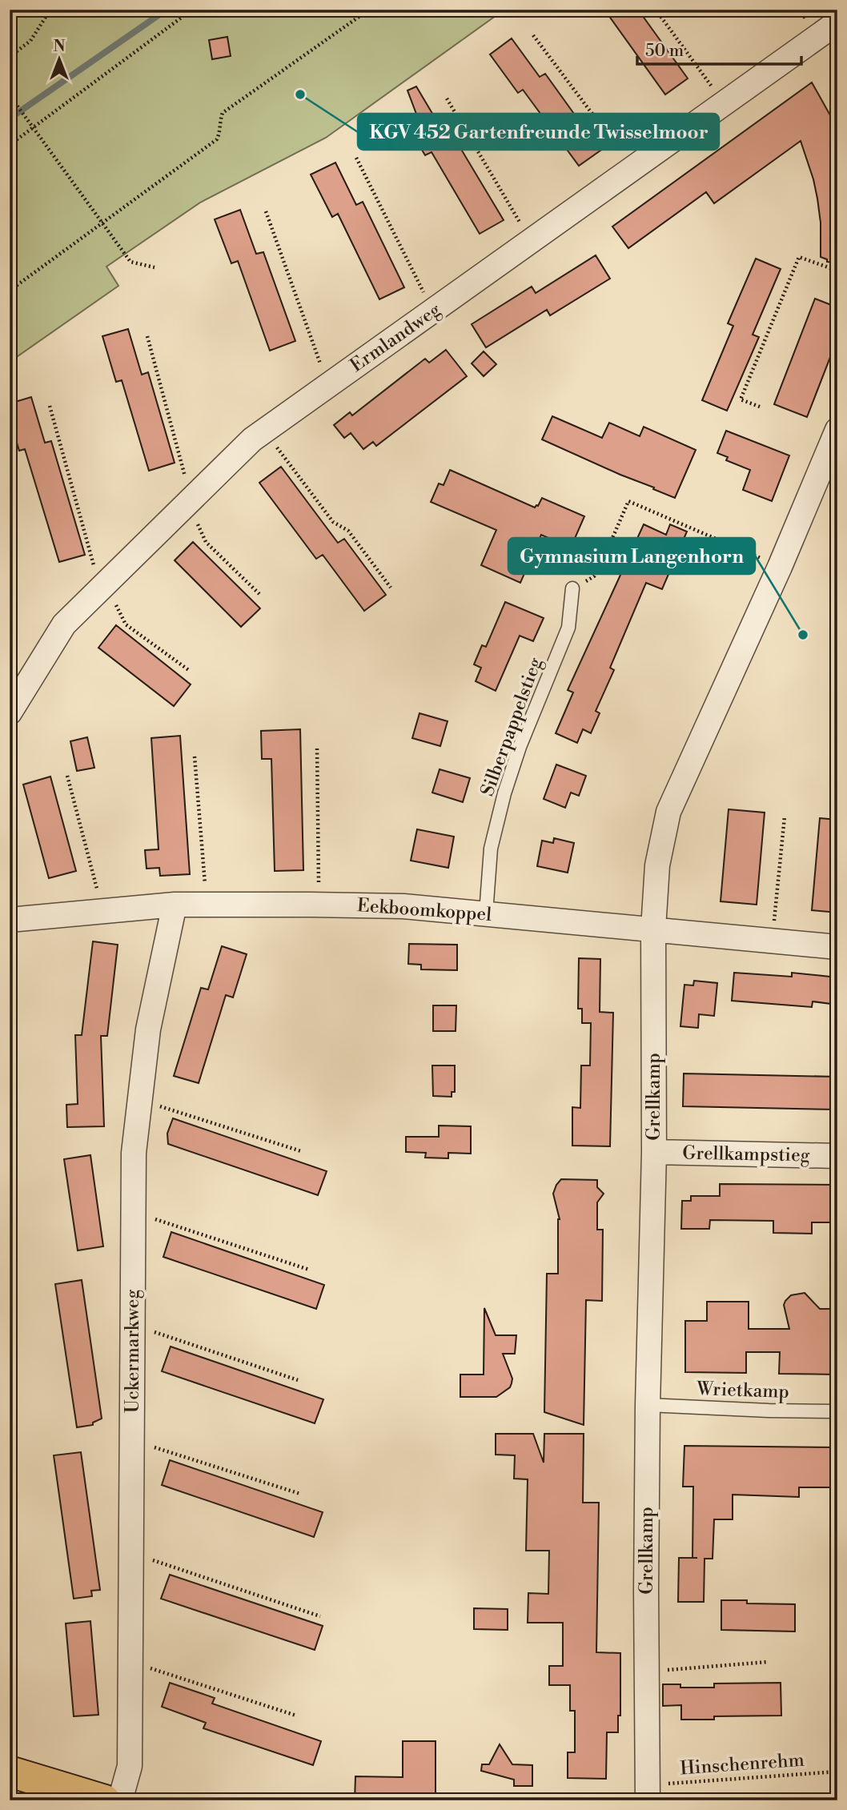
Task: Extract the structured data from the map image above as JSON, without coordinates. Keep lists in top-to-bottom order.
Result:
{
  "streets": {
    "street": [
      "Ermlandweg",
      "Eekboomkoppel",
      "Grellkamp",
      "Grellkampstieg",
      "Uckermarkweg"
    ],
    "lane": ["Silberpappelstieg", "Wrietkamp"],
    "path": ["Hinschenrehm"]
  },
  "crossings": [
    ["Silberpappelstieg", "Eekboomkoppel"],
    ["Eekboomkoppel", "Grellkamp"],
    ["Eekboomkoppel", "Uckermarkweg"],
    ["Grellkamp", "Grellkampstieg"],
    ["Grellkamp", "Wrietkamp"],
    ["Grellkamp", "Hinschenrehm"]
  ],
  "places": ["KGV 452 Gartenfreunde Twisselmoor", "Gymnasium Langenhorn"],
  "scale_bar": "50 m",
  "north": "top"
}
